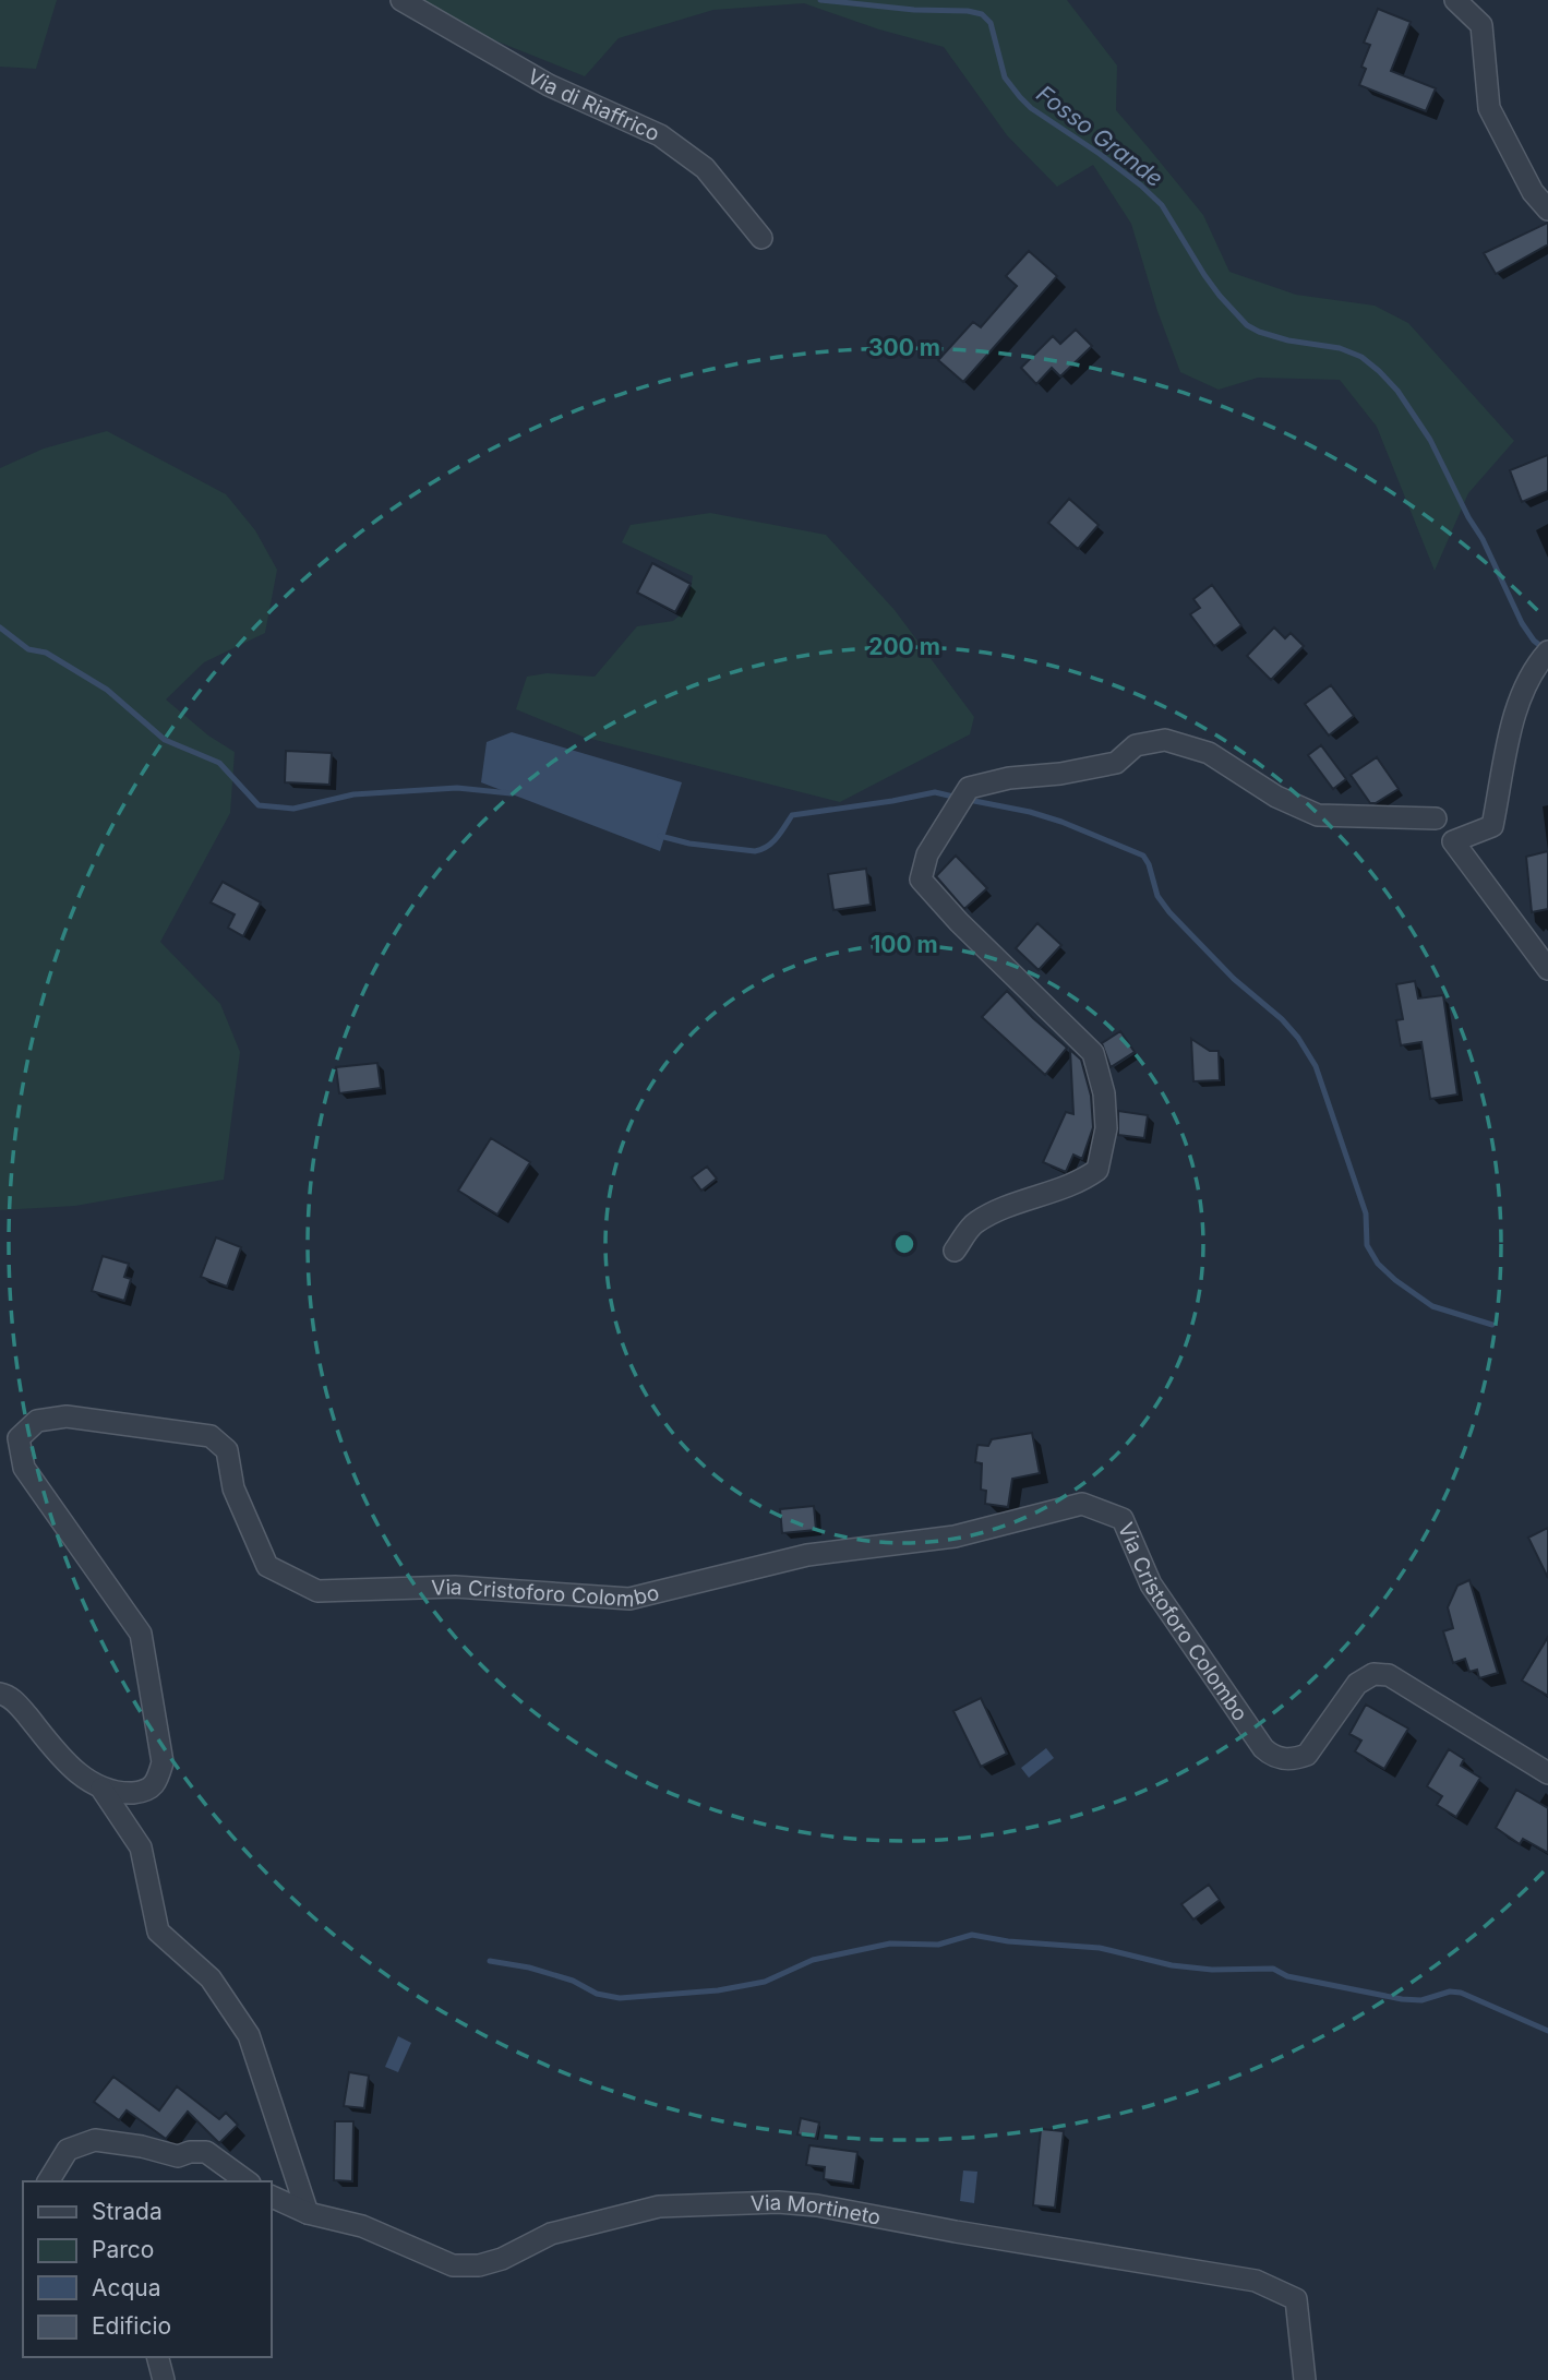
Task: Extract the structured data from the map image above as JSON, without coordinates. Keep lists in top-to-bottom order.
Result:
{
  "streets": {
    "street": ["Via di Riaffrico", "Via Cristoforo Colombo", "Via Mortineto"]
  },
  "water": ["Fosso Grande"],
  "legend": [
    "Strada",
    "Parco",
    "Acqua",
    "Edificio"
  ],
  "rings": ["300 m", "200 m", "100 m"]
}
